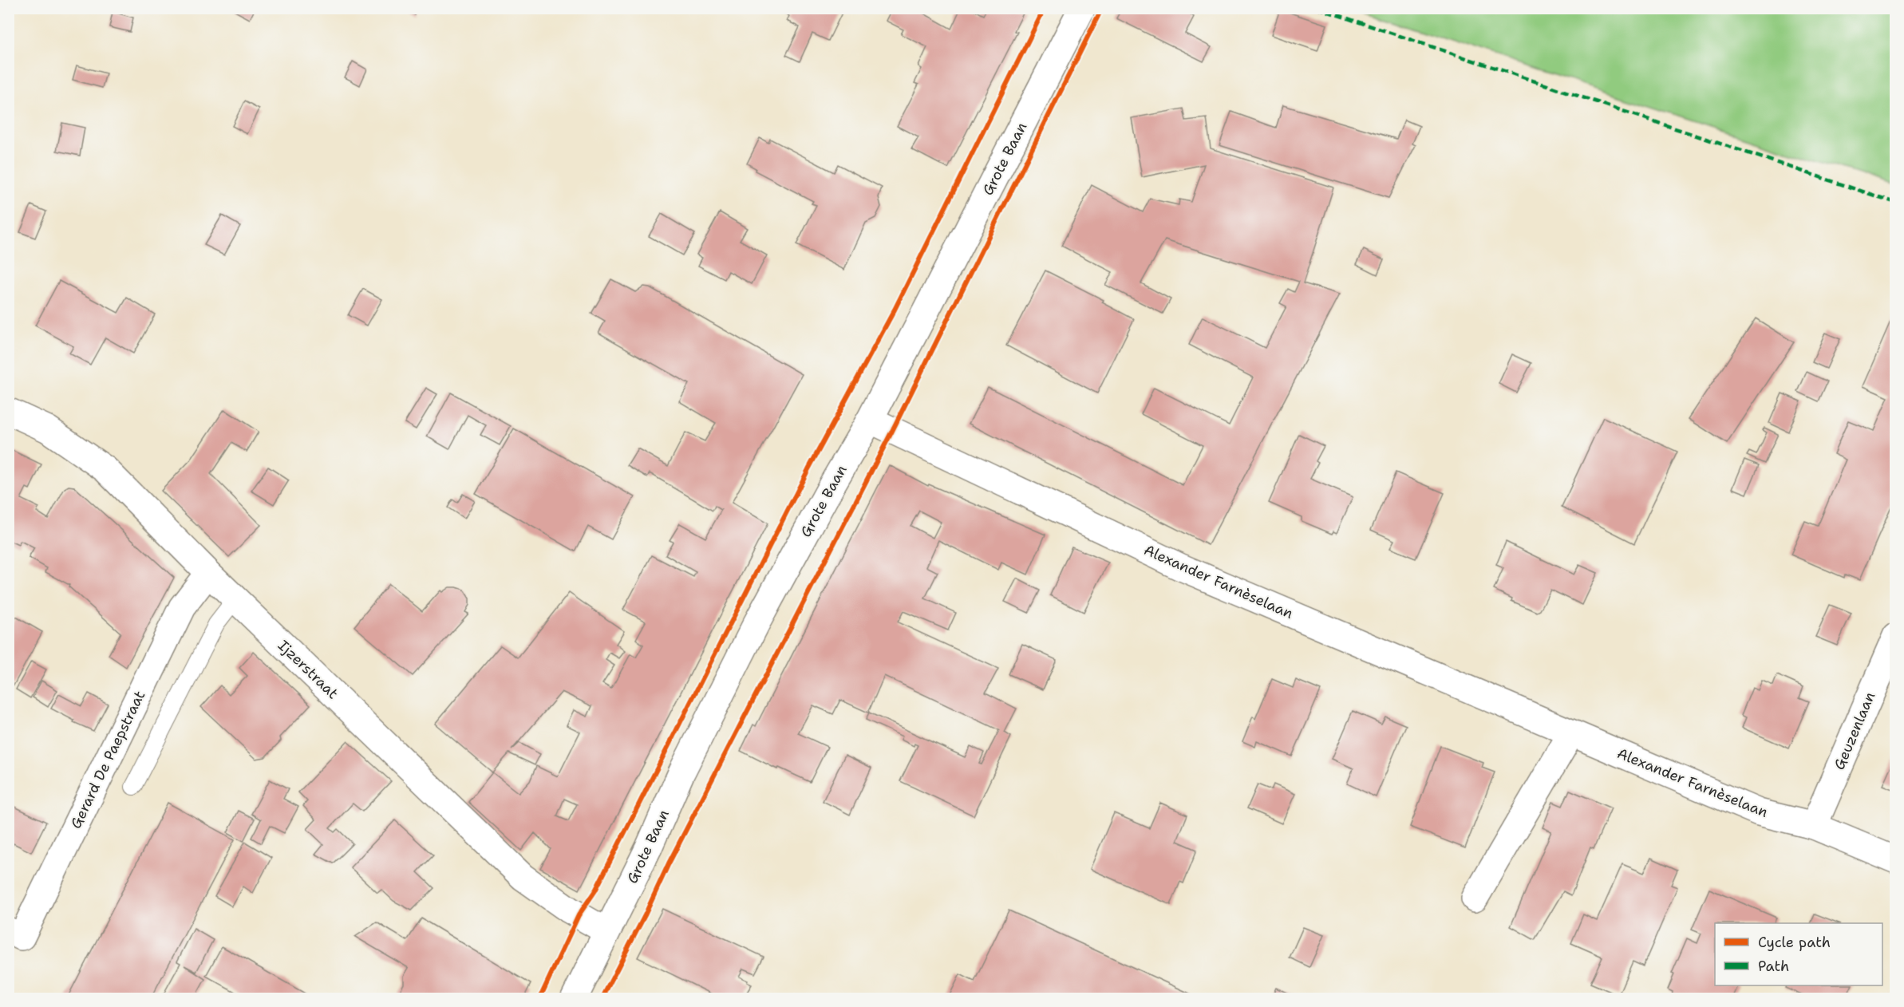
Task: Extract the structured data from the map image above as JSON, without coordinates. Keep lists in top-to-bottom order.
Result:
{
  "streets": {
    "street": [
      "Grote Baan",
      "Alexander Farnèselaan",
      "Ijzerstraat",
      "Geuzenlaan",
      "Gerard De Paepstraat"
    ]
  },
  "crossings": [
    ["Grote Baan", "Alexander Farnèselaan"],
    ["Grote Baan", "Ijzerstraat"],
    ["Alexander Farnèselaan", "Geuzenlaan"],
    ["Ijzerstraat", "Gerard De Paepstraat"]
  ],
  "legend": ["Cycle path", "Path"]
}
